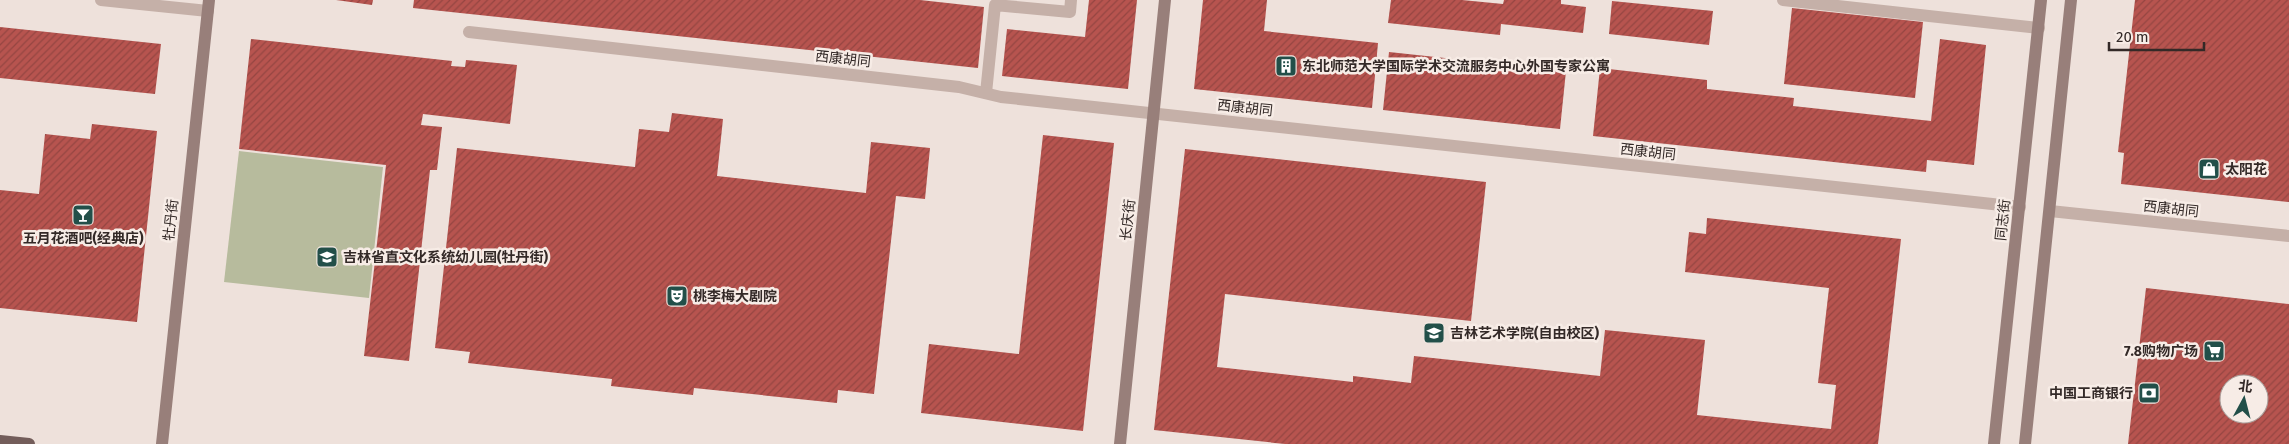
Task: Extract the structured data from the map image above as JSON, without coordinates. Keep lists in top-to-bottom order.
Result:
{
  "streets": {
    "main road": ["牡丹街", "长庆街", "同志街"],
    "street": ["西康胡同"]
  },
  "crossings": [
    ["西康胡同", "长庆街"],
    ["西康胡同", "同志街"]
  ],
  "places": {
    "building": ["东北师范大学国际学术交流服务中心外国专家公寓"],
    "shop": ["太阳花"],
    "bar": ["五月花酒吧(经典店)"],
    "school or university": ["吉林省直文化系统幼儿园(牡丹街)", "吉林艺术学院(自由校区)"],
    "theatre": ["桃李梅大剧院"],
    "supermarket": ["7.8购物广场"],
    "bank": ["中国工商银行"]
  },
  "scale_bar": "20 m",
  "north": "top"
}
